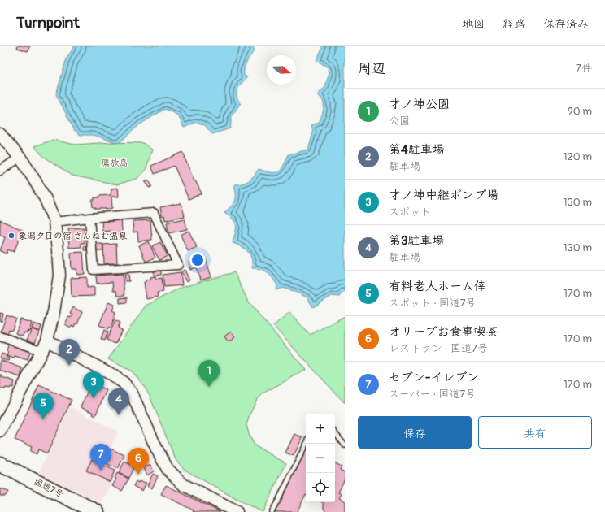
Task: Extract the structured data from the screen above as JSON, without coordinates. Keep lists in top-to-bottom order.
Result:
{
  "streets": {
    "highway": ["国道7号"]
  },
  "parks": ["鷹放島"],
  "places": ["象潟夕日の宿 さんねむ温泉"],
  "north": "right",
  "page": {
    "header": "Turnpoint",
    "nav": ["地図", "経路", "保存済み"],
    "heading": ["周辺", "7件"],
    "list": [
      {
        "mark": "1",
        "name": "才ノ神公園",
        "note": "公園",
        "value": "90 m"
      },
      {
        "mark": "2",
        "name": "第4駐車場",
        "note": "駐車場",
        "value": "120 m"
      },
      {
        "mark": "3",
        "name": "才ノ神中継ポンプ場",
        "note": "スポット",
        "value": "130 m"
      },
      {
        "mark": "4",
        "name": "第3駐車場",
        "note": "駐車場",
        "value": "130 m"
      },
      {
        "mark": "5",
        "name": "有料老人ホーム倖",
        "note": "スポット · 国道7号",
        "value": "170 m"
      },
      {
        "mark": "6",
        "name": "オリーブお食事喫茶",
        "note": "レストラン · 国道7号",
        "value": "170 m"
      },
      {
        "mark": "7",
        "name": "セブン-イレブン",
        "note": "スーパー · 国道7号",
        "value": "170 m"
      }
    ],
    "pins": [
      "2",
      "1",
      "3",
      "4",
      "5",
      "7",
      "6"
    ],
    "buttons": ["保存", "共有"],
    "map_buttons": ["+", "−"]
  }
}
